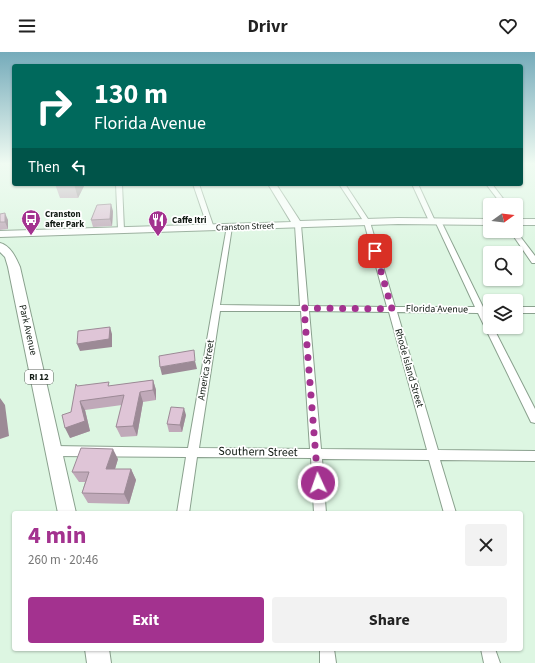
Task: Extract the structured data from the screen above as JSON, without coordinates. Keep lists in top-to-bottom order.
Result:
{
  "streets": {
    "main road": ["Cranston Street", "Park Avenue", "RI 12"],
    "street": [
      "Florida Avenue",
      "Rhode Island Street",
      "America Street",
      "Southern Street"
    ]
  },
  "crossings": [
    ["Cranston Street", "Rhode Island Street"],
    ["Cranston Street", "America Street"],
    ["Florida Avenue", "Rhode Island Street"],
    ["Florida Avenue", "America Street"],
    ["Park Avenue", "Southern Street"],
    ["Rhode Island Street", "Southern Street"],
    ["America Street", "Southern Street"]
  ],
  "places": {
    "bus stop": ["Cranston after Park"],
    "restaurant": ["Caffe Itri"]
  },
  "north": "right",
  "page": {
    "header": "Drivr",
    "turn": ["130 m", "Florida Avenue"],
    "then": "Then",
    "heading": ["4 min", "260 m · 20:46"],
    "buttons": ["Exit", "Share"]
  }
}
